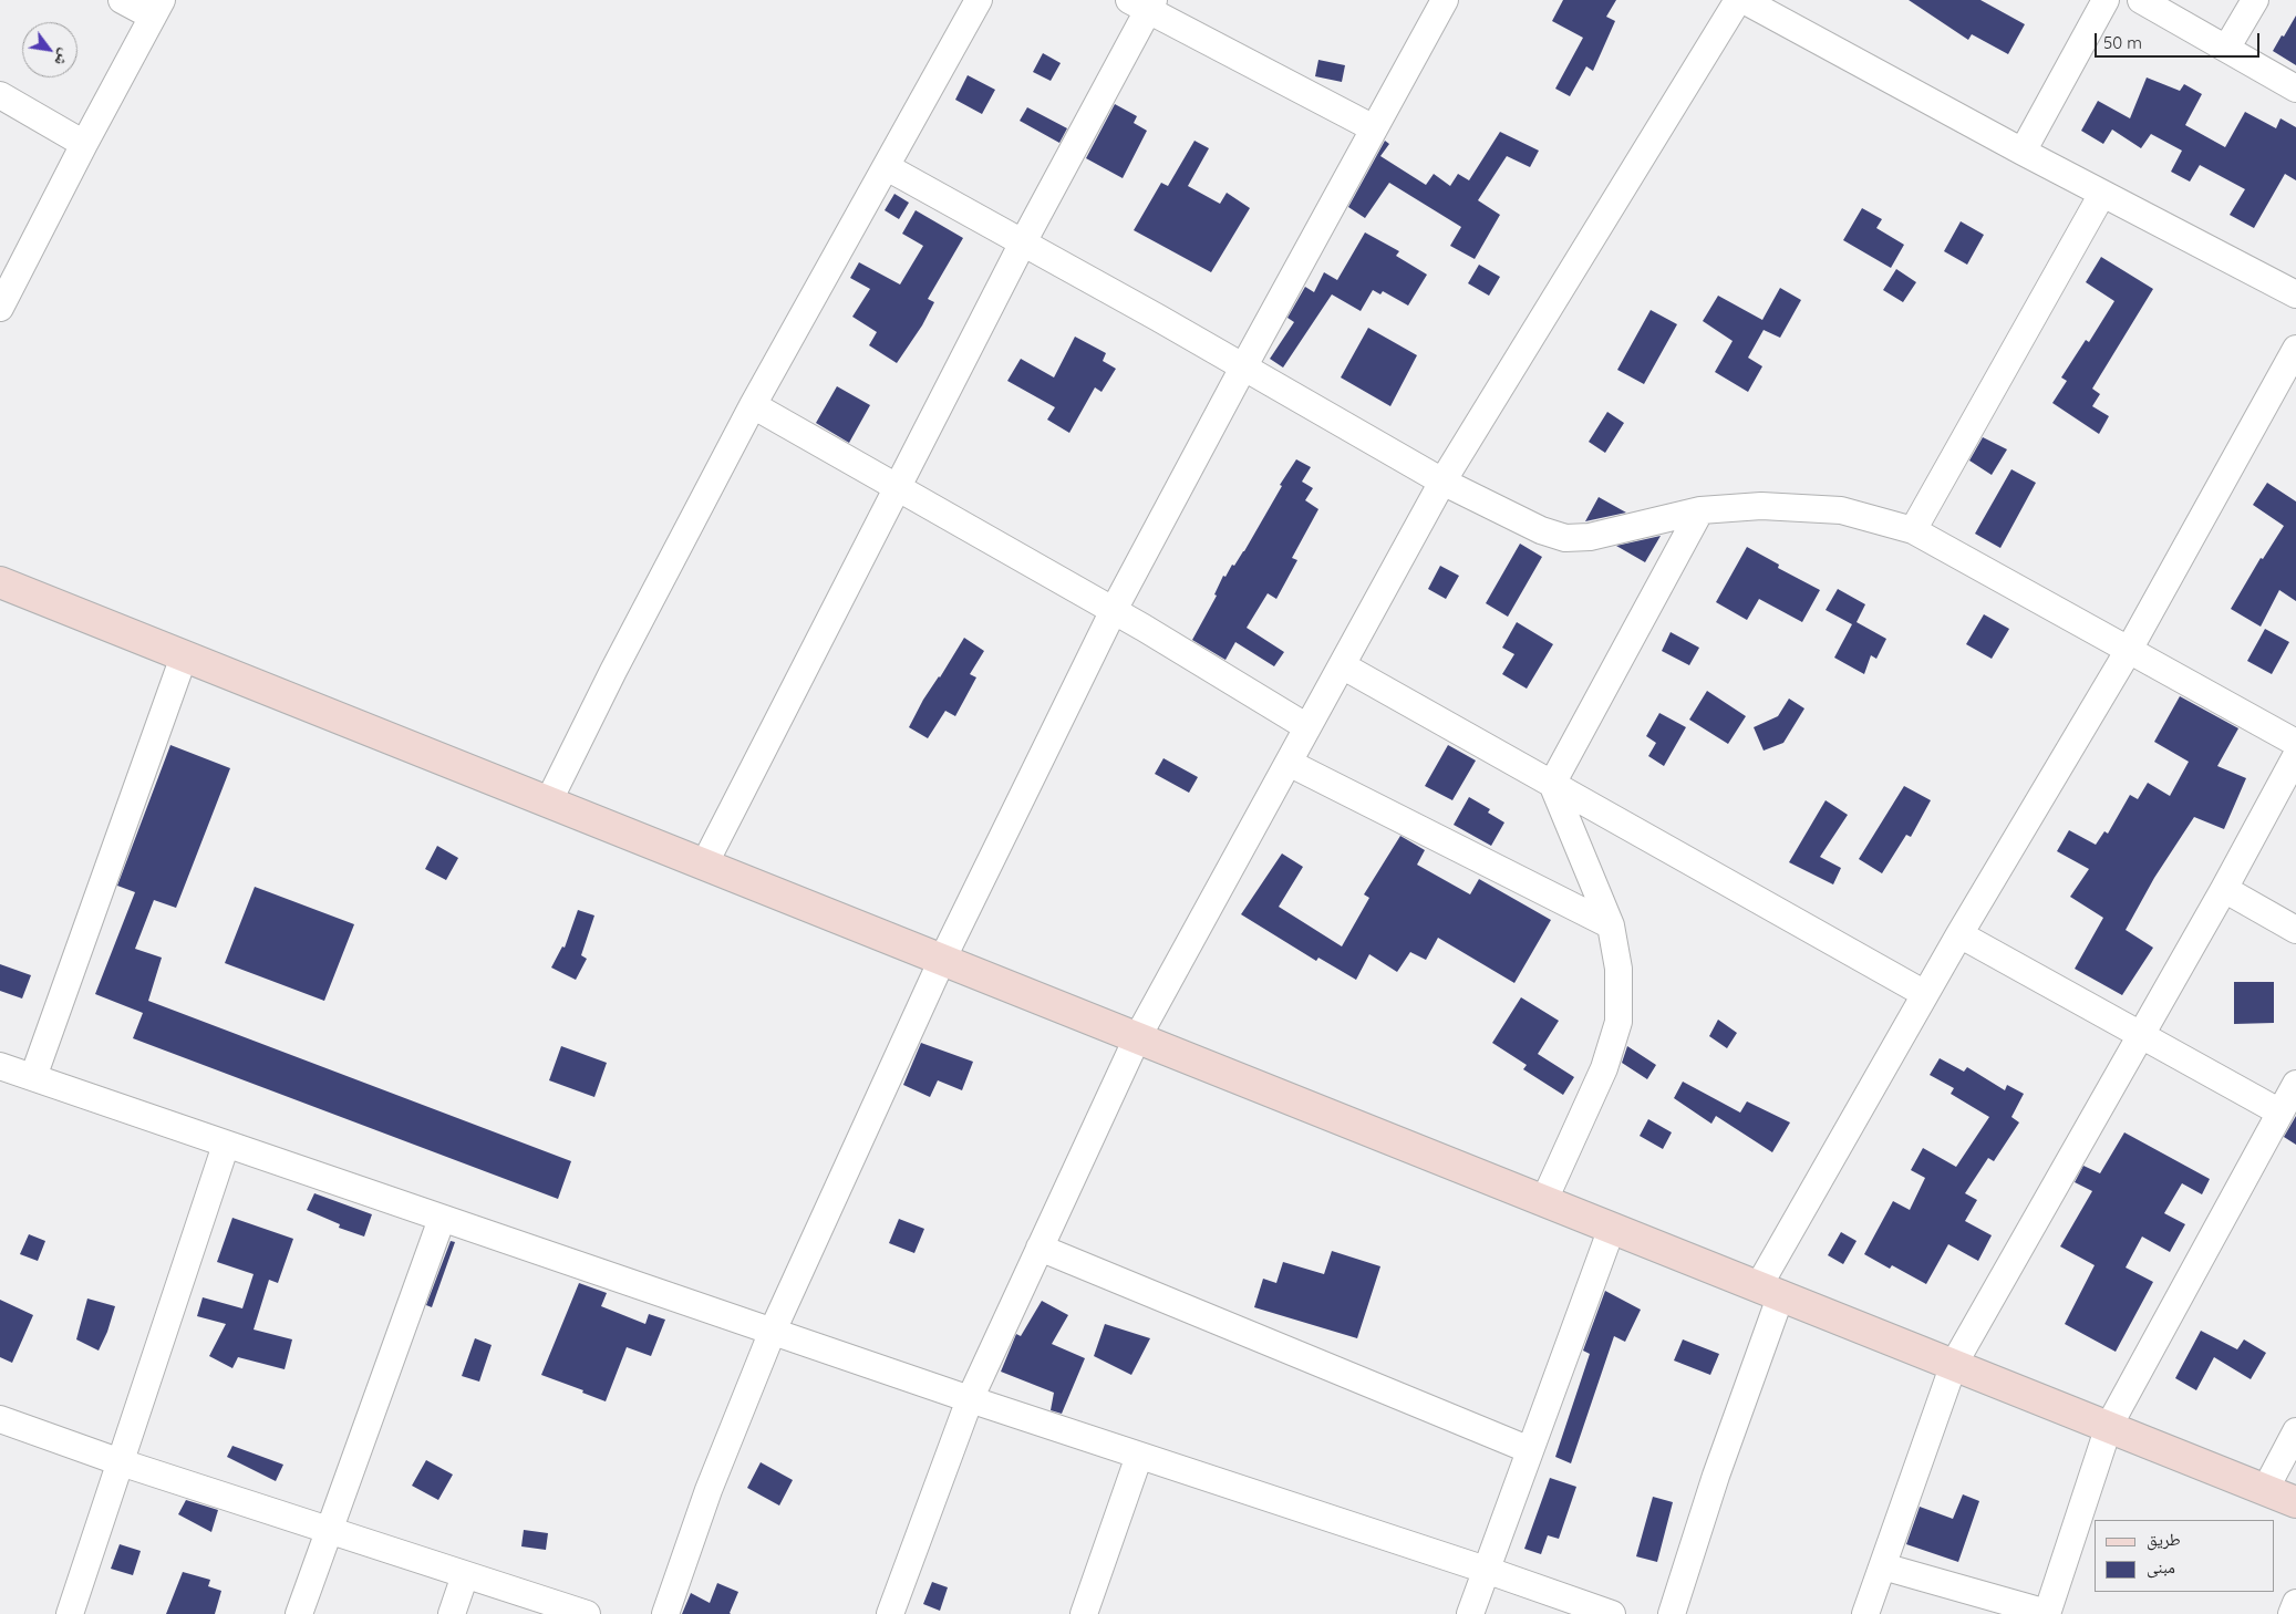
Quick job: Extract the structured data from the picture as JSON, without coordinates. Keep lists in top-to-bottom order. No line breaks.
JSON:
{"legend":["طريق","مبنى"],"scale_bar":"50 m","north":"bottom right"}
